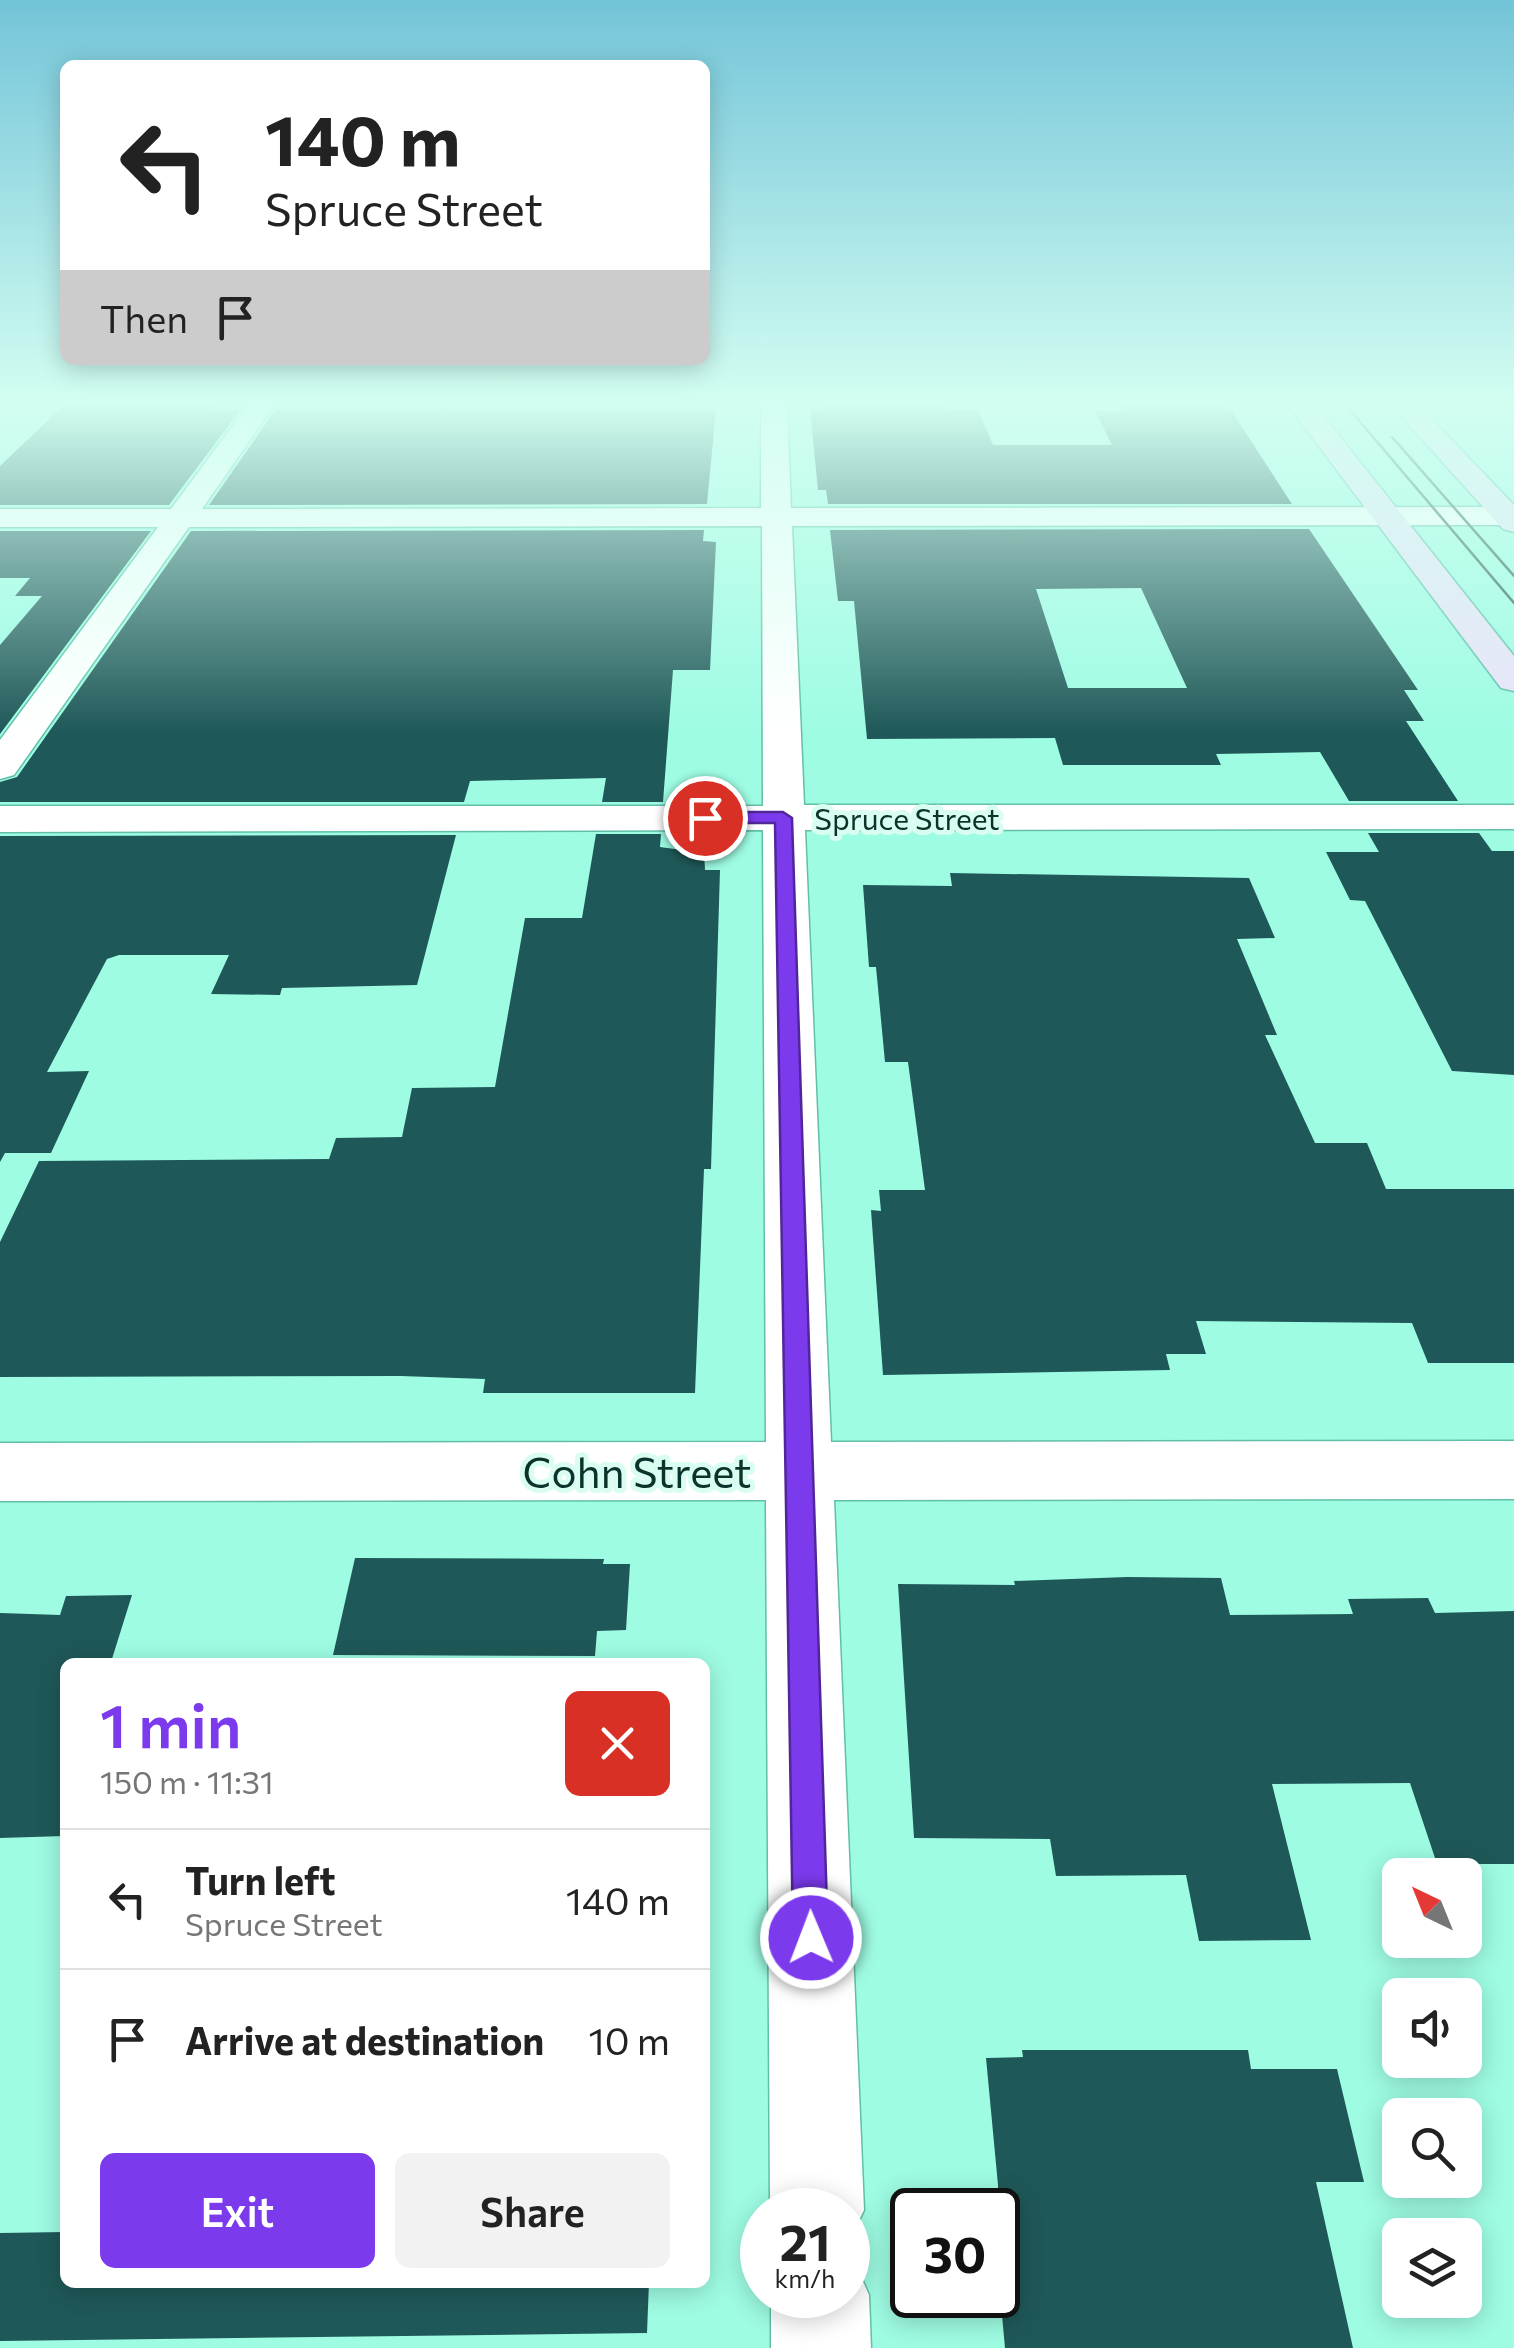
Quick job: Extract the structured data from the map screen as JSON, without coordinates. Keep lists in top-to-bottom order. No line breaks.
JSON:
{"streets":{"street":["Spruce Street","Cohn Street"]},"north":"top left","page":{"turn":["140 m","Spruce Street"],"then":"Then","heading":["1 min","150 m · 11:31"],"list":[{"name":"Turn left","note":"Spruce Street","value":"140 m"},{"name":"Arrive at destination","value":"10 m"}],"buttons":["Exit","Share"],"speed":"21 km/h","limit":"30"}}
